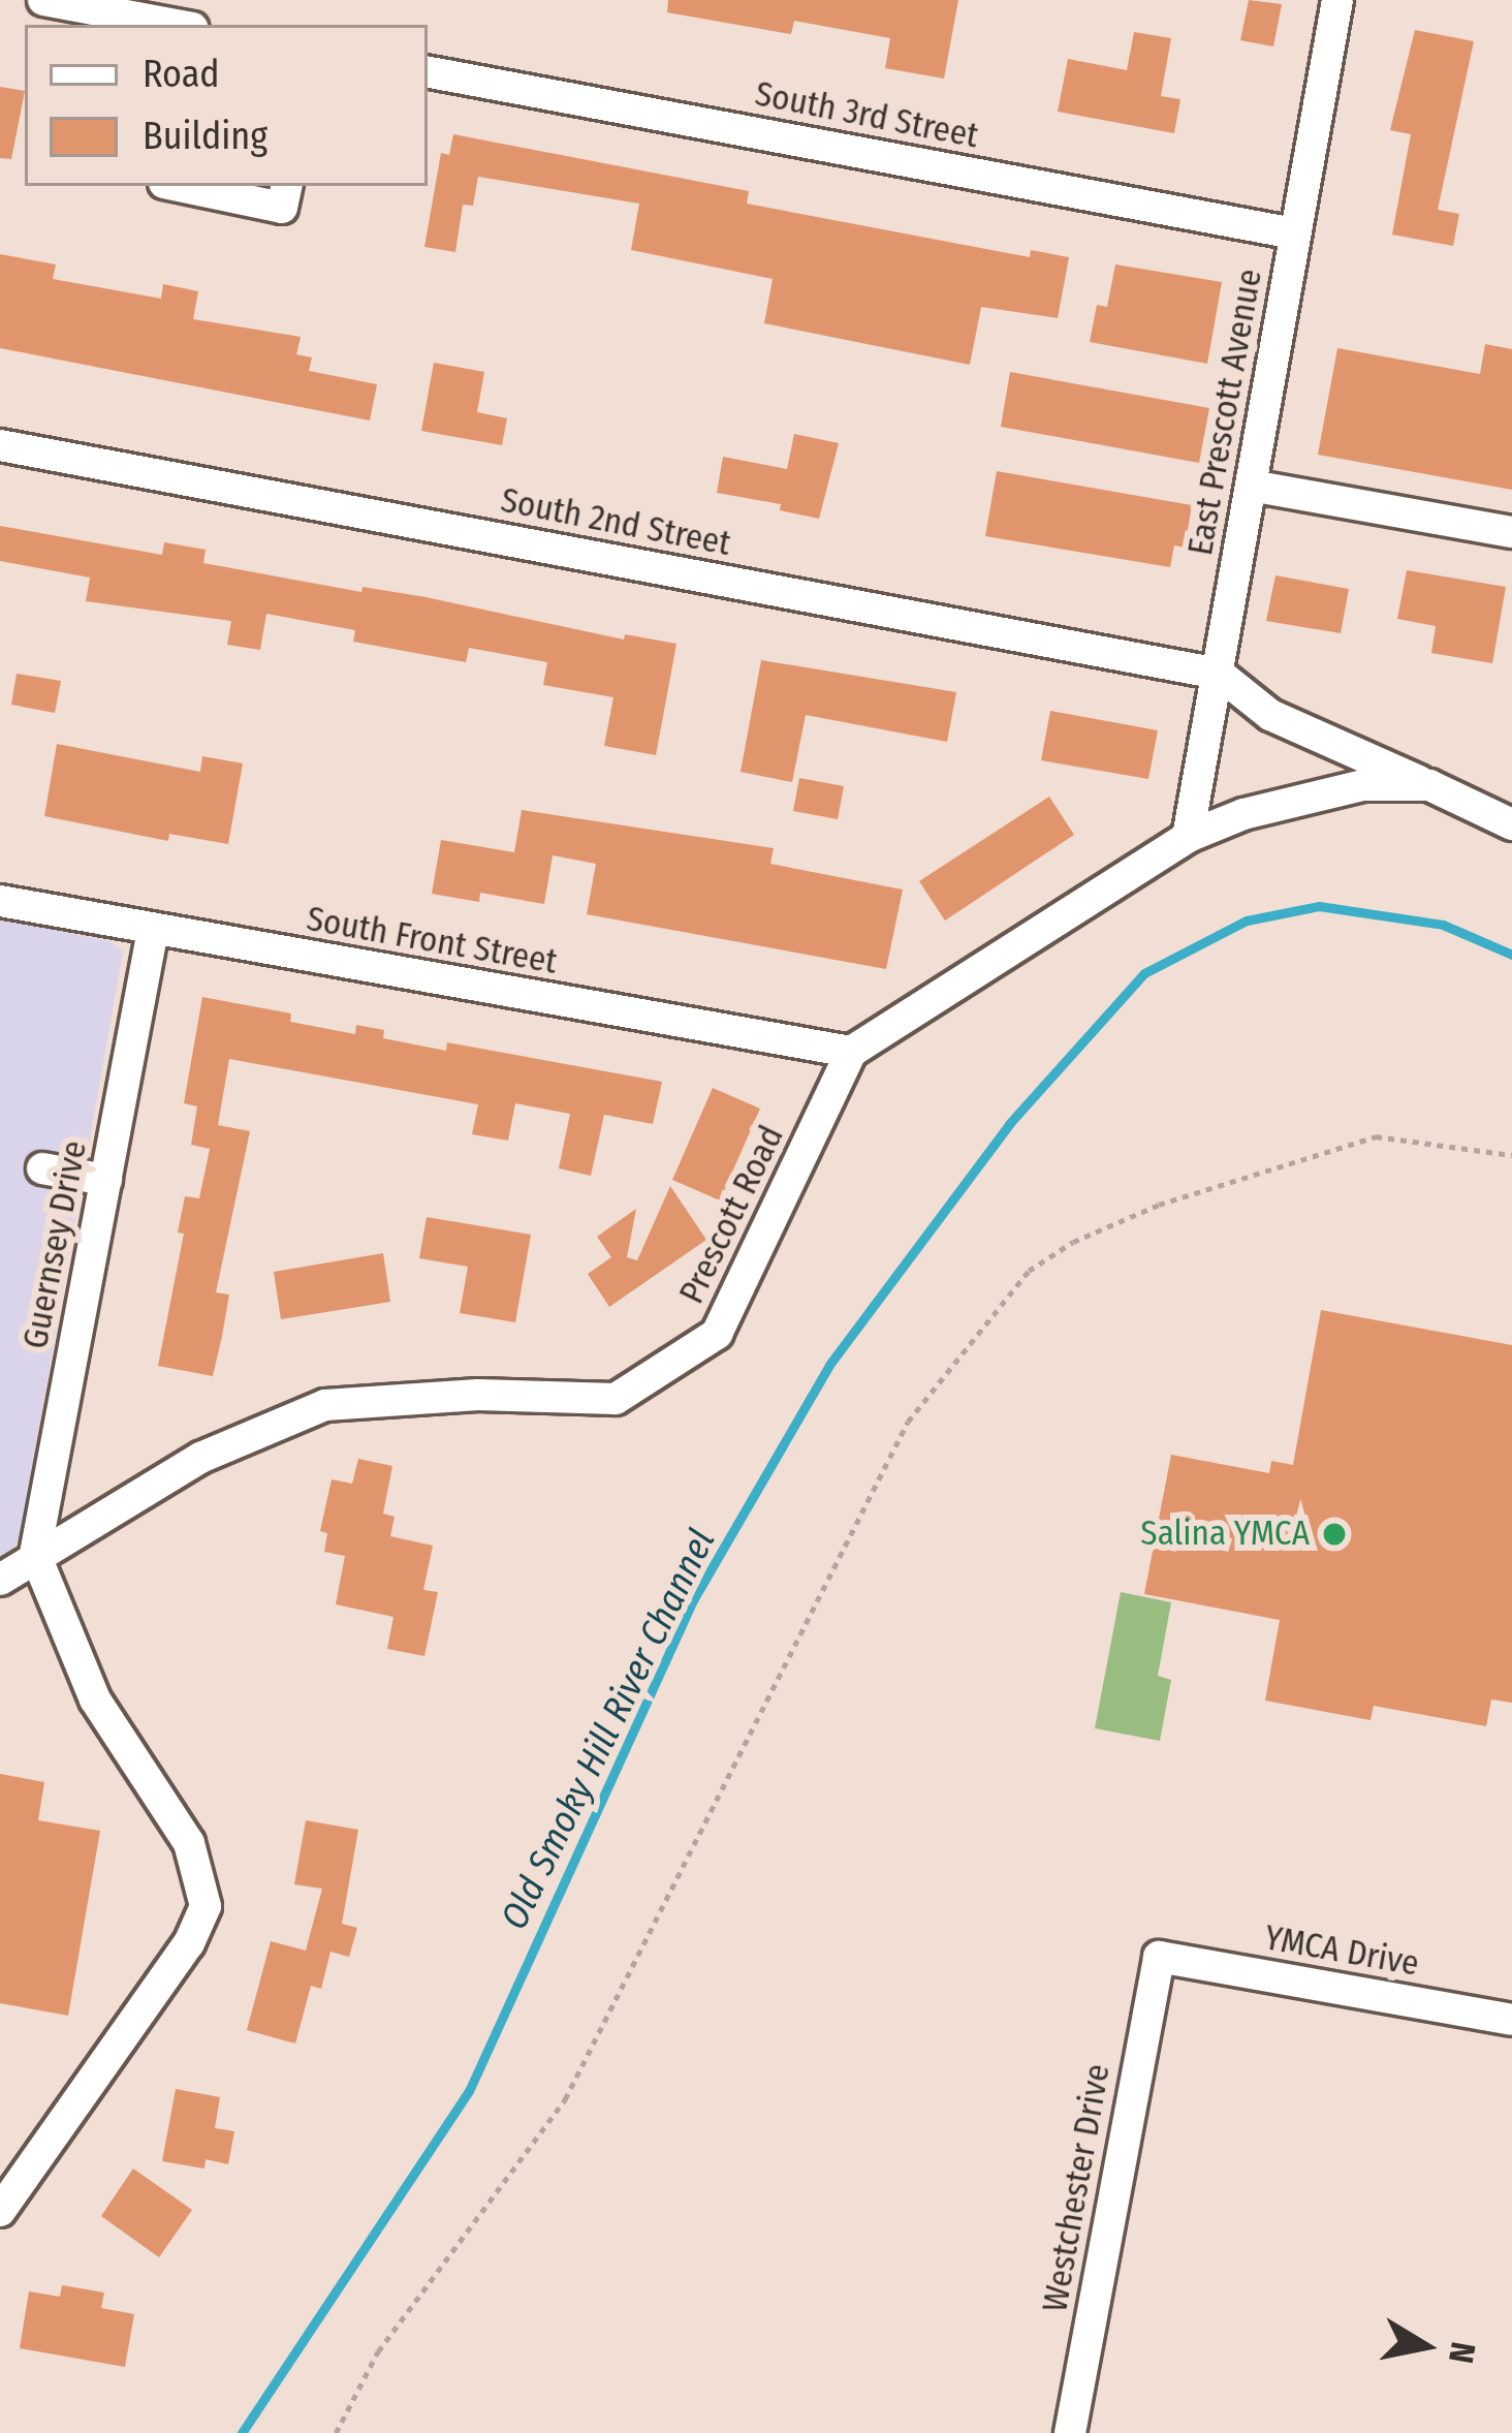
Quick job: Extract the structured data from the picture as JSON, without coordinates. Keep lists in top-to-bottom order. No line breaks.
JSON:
{"streets":{"street":["South 3rd Street","East Prescott Avenue","South 2nd Street","South Front Street","Prescott Road","Guernsey Drive","YMCA Drive","Westchester Drive"]},"crossings":[["South 3rd Street","East Prescott Avenue"],["East Prescott Avenue","South 2nd Street"],["South Front Street","Prescott Road"],["South Front Street","Guernsey Drive"],["Prescott Road","Guernsey Drive"],["YMCA Drive","Westchester Drive"]],"water":["Old Smoky Hill River Channel"],"places":["Salina YMCA"],"legend":["Road","Building"],"north":"right"}
